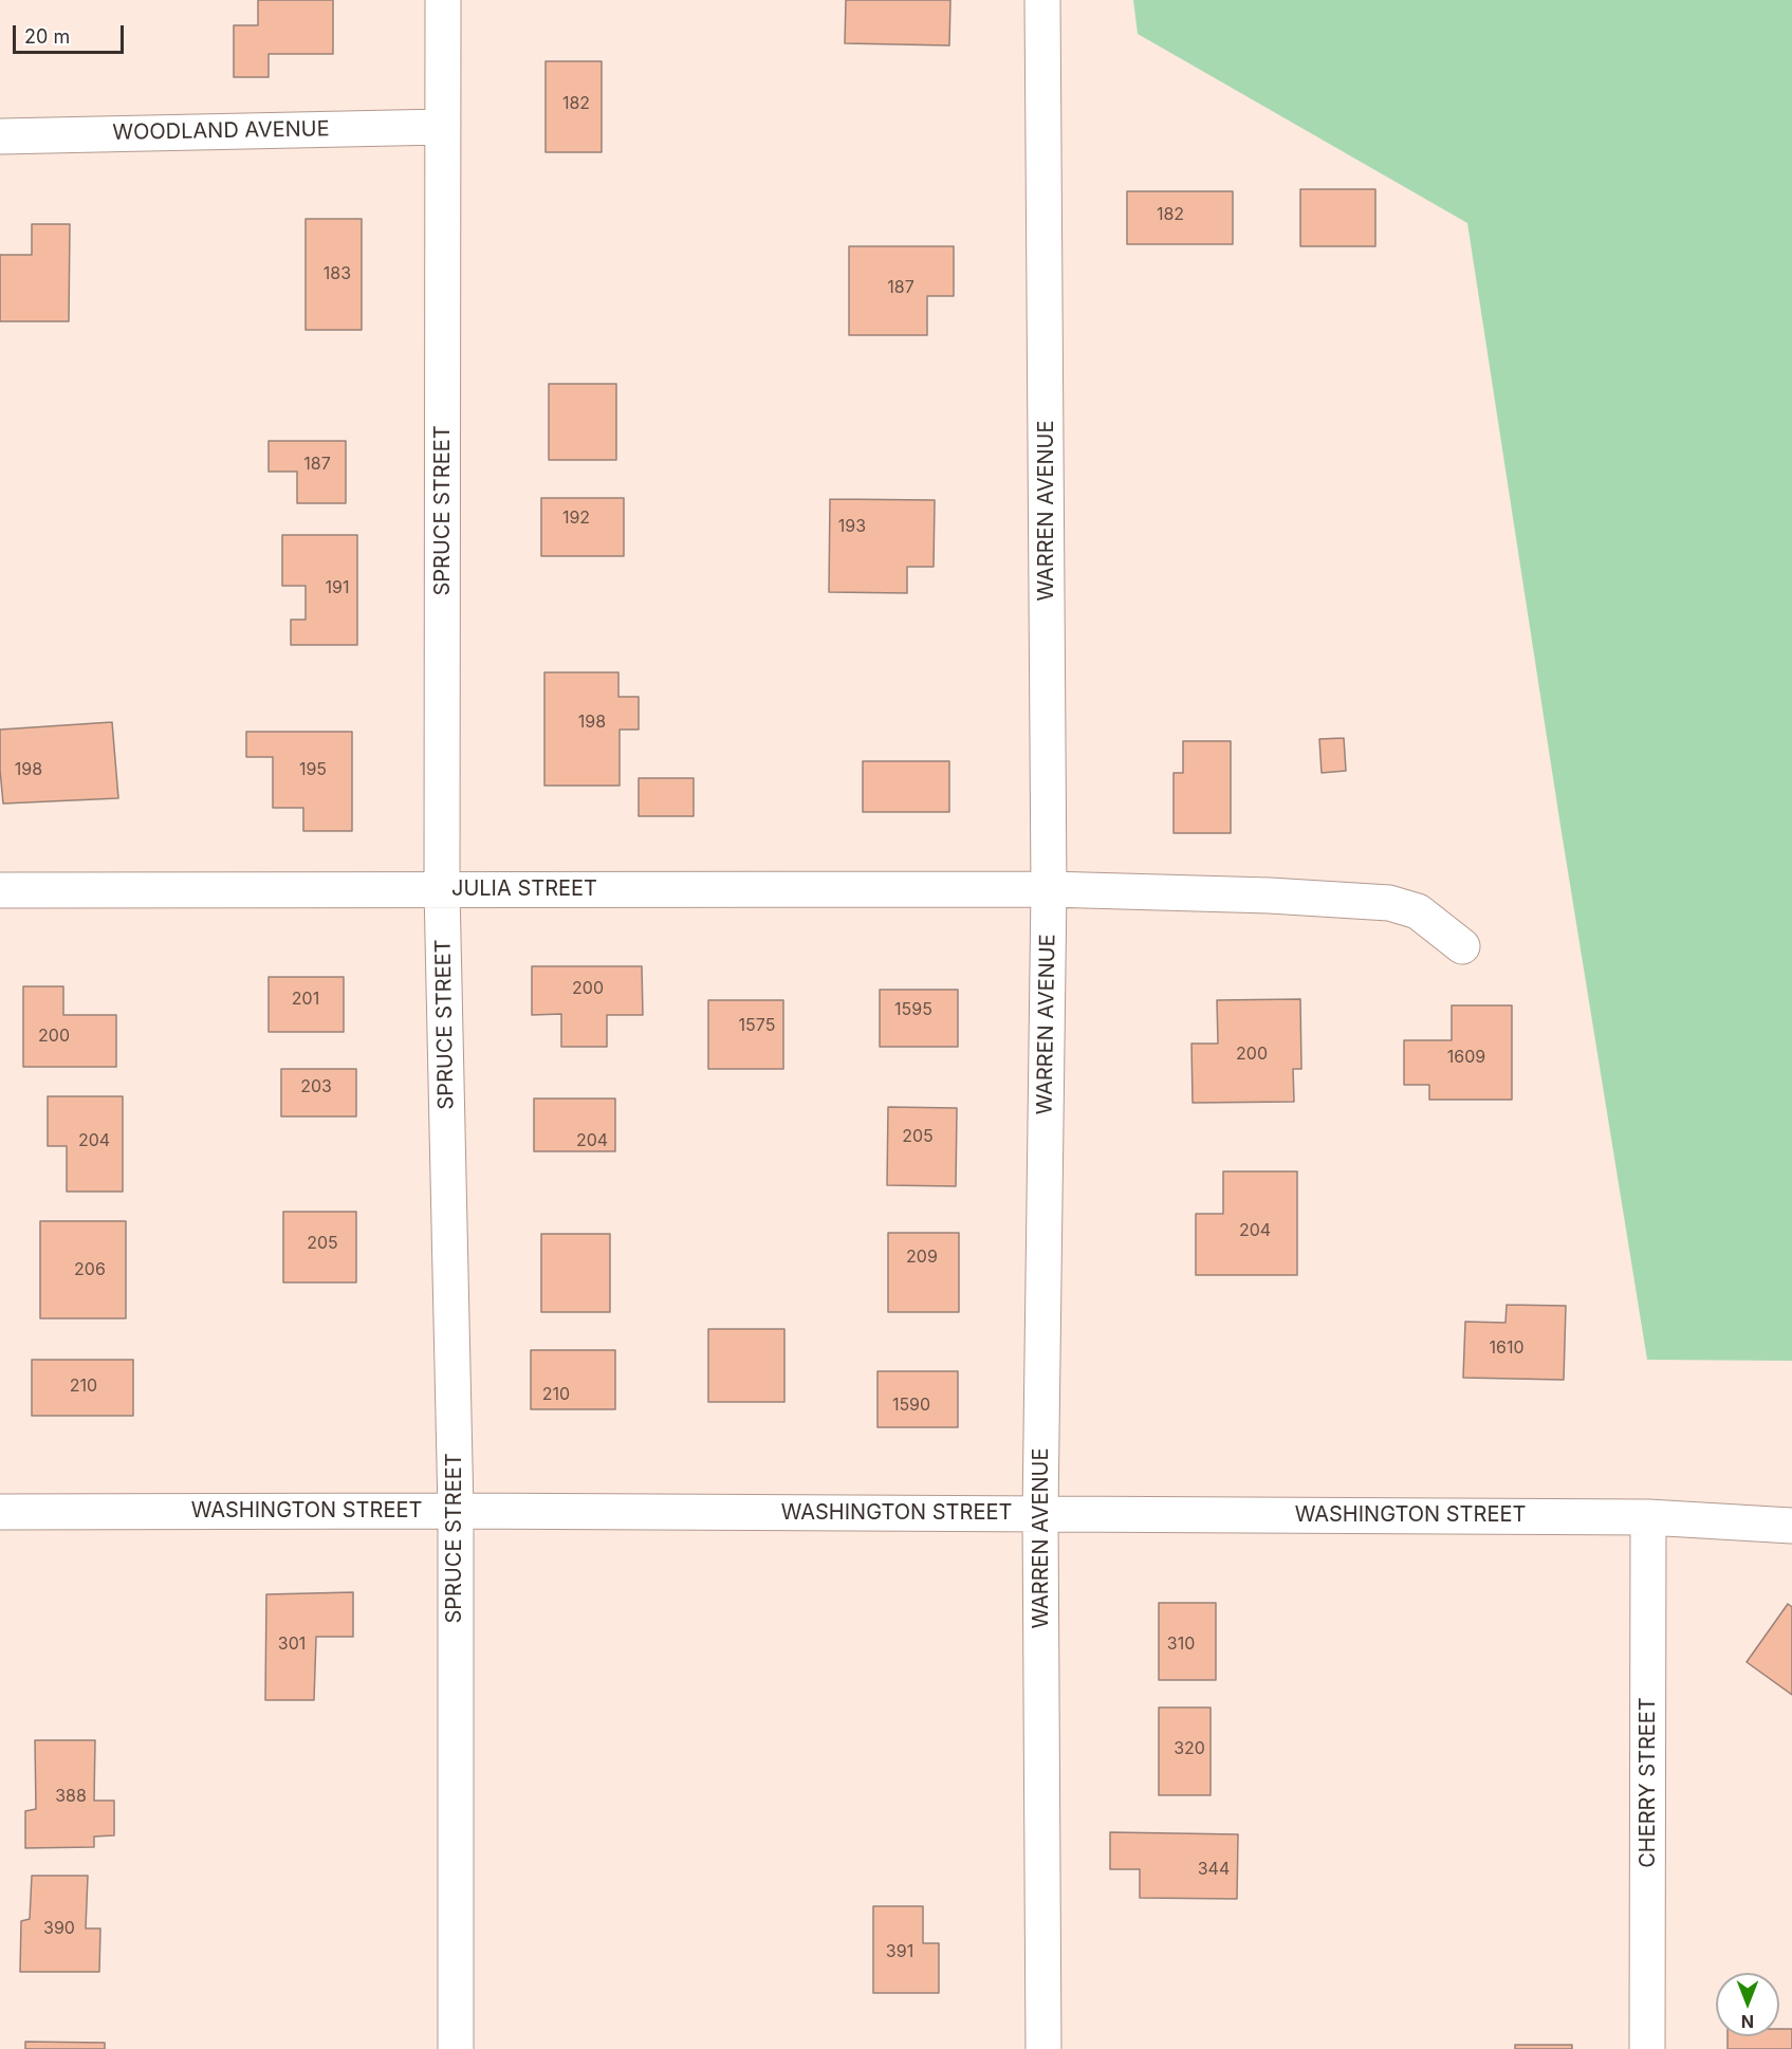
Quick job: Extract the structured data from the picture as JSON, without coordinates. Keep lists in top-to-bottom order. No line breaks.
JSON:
{"streets":{"street":["WOODLAND AVENUE","SPRUCE STREET","WARREN AVENUE","JULIA STREET","WASHINGTON STREET","CHERRY STREET"]},"crossings":[["WOODLAND AVENUE","SPRUCE STREET"],["SPRUCE STREET","JULIA STREET"],["SPRUCE STREET","WASHINGTON STREET"],["WARREN AVENUE","JULIA STREET"],["WARREN AVENUE","WASHINGTON STREET"],["WASHINGTON STREET","CHERRY STREET"]],"house_numbers":["182","182","183","187","187","192","193","191","198","198","195","200","201","1595","1575","200","200","1609","203","205","204","204","204","205","209","206","1610","210","210","1590","301","310","320","388","344","390","391"],"scale_bar":"20 m","north":"bottom"}
